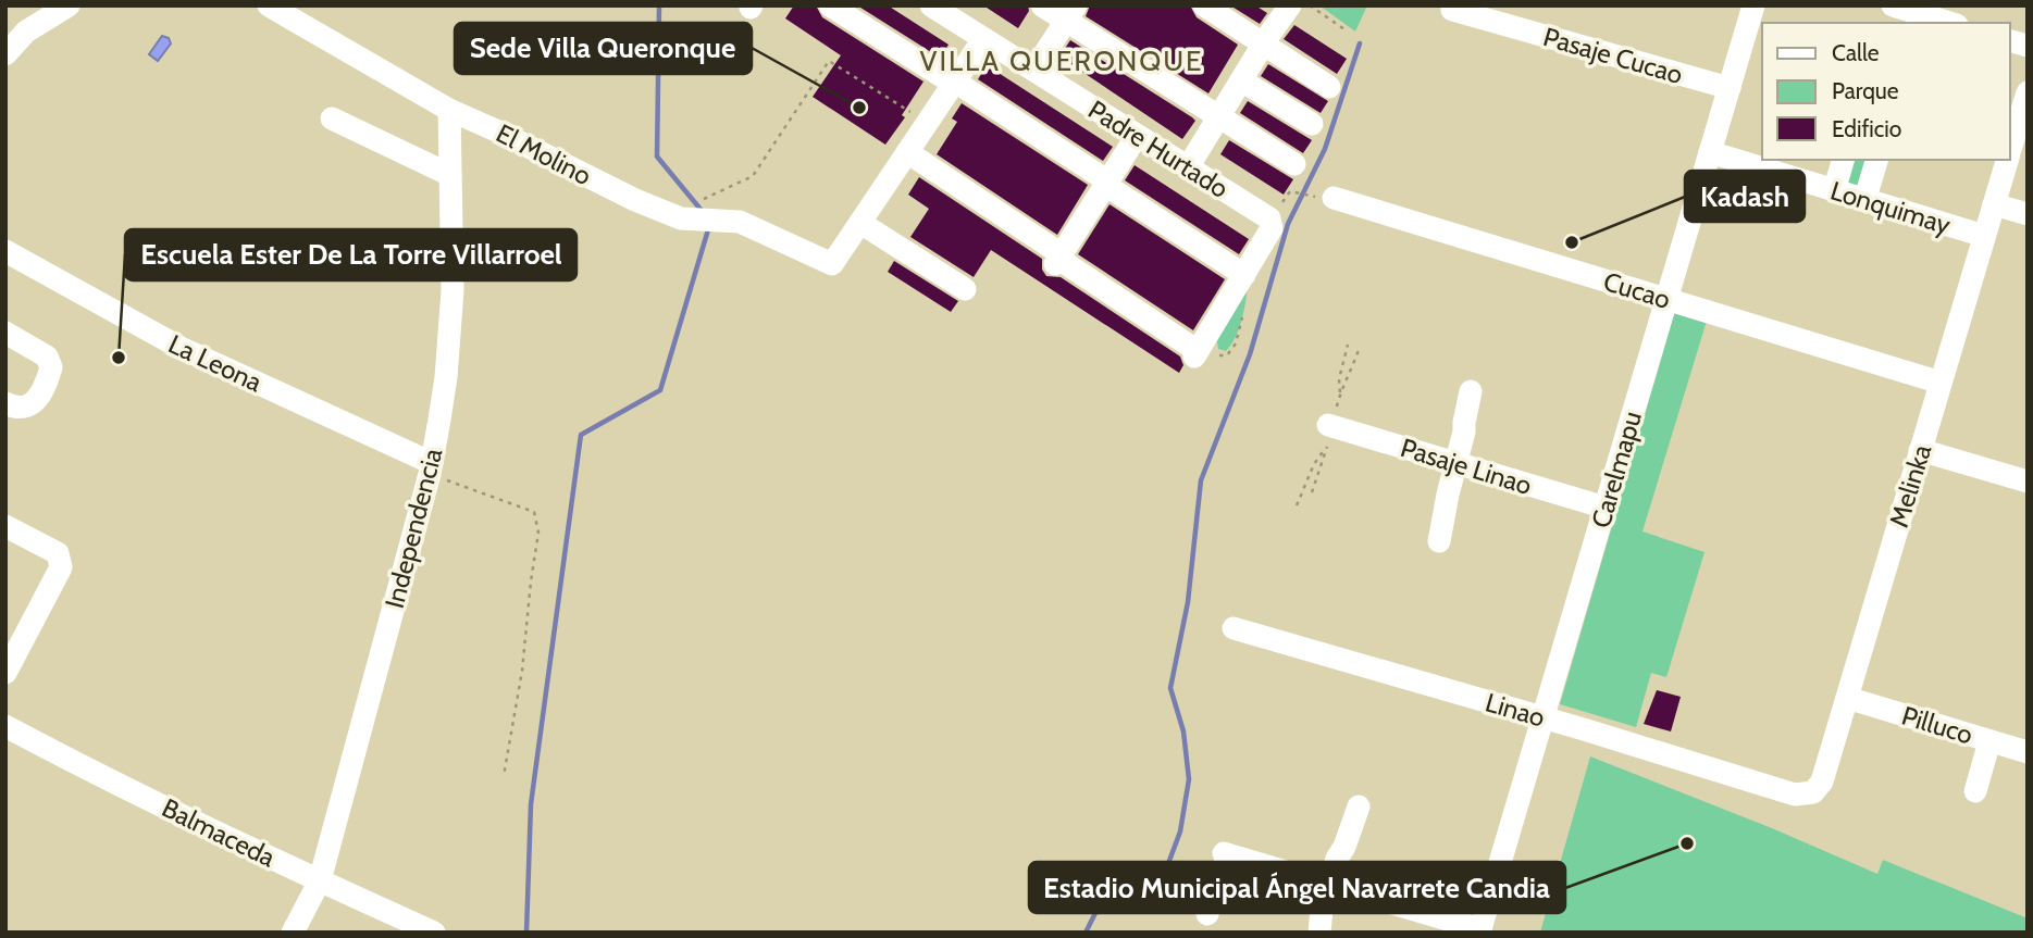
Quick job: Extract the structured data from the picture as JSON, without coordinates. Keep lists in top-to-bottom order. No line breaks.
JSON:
{"streets":{"street":["Pasaje Cucao","Padre Hurtado","El Molino","Lonquimay","Cucao","La Leona","Pasaje Linao","Carelmapu","Melinka","Independencia","Linao","Pilluco","Balmaceda"]},"crossings":[["Pasaje Cucao","Carelmapu"],["El Molino","Independencia"],["Lonquimay","Carelmapu"],["Lonquimay","Melinka"],["Cucao","Carelmapu"],["Cucao","Melinka"],["La Leona","Independencia"],["Pasaje Linao","Carelmapu"],["Carelmapu","Linao"],["Melinka","Linao"],["Melinka","Pilluco"],["Independencia","Balmaceda"]],"districts":["VILLA QUERONQUE"],"places":["Sede Villa Queronque","Kadash","Escuela Ester De La Torre Villarroel","Estadio Municipal Ángel Navarrete Candia"],"legend":["Calle","Parque","Edificio"]}
